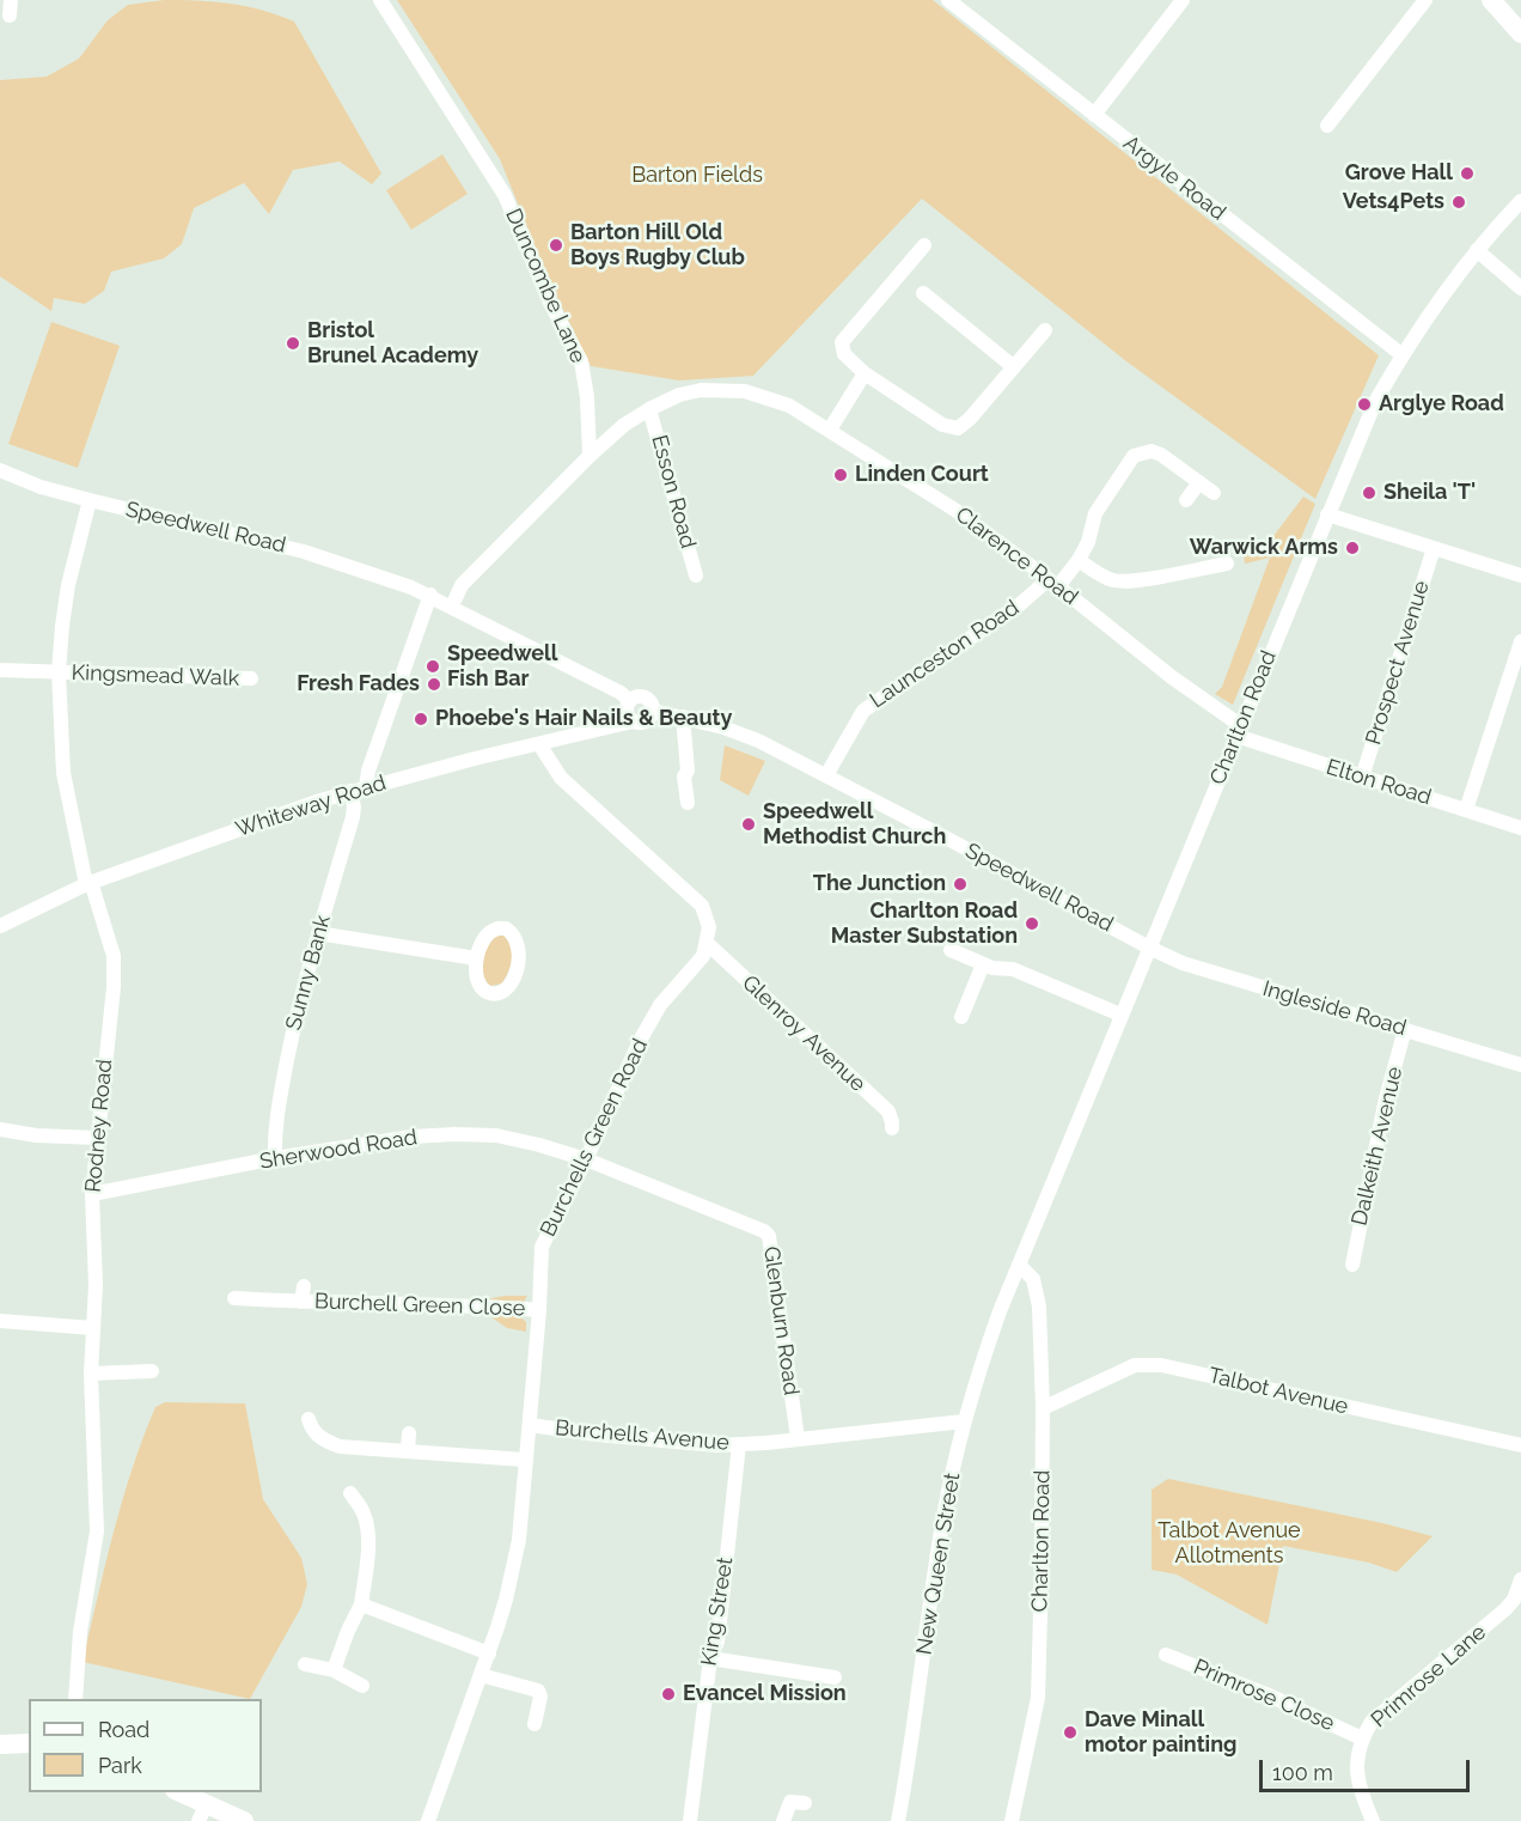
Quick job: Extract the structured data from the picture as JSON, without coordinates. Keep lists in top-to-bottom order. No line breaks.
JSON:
{"streets":{"street":["Argyle Road","Duncombe Lane","Esson Road","Speedwell Road","Clarence Road","Launceston Road","Prospect Avenue","Kingsmead Walk","Charlton Road","Elton Road","Whiteway Road","Sunny Bank","Ingleside Road","Glenroy Avenue","Rodney Road","Burchells Green Road","Dalkeith Avenue","Sherwood Road","Burchell Green Close","Glenburn Road","Talbot Avenue","Burchells Avenue","New Queen Street","King Street","Primrose Lane","Primrose Close"]},"crossings":[["Argyle Road","Charlton Road"],["Duncombe Lane","Clarence Road"],["Esson Road","Clarence Road"],["Speedwell Road","Launceston Road"],["Speedwell Road","Charlton Road"],["Speedwell Road","Whiteway Road"],["Speedwell Road","Sunny Bank"],["Speedwell Road","Ingleside Road"],["Speedwell Road","Rodney Road"],["Clarence Road","Launceston Road"],["Clarence Road","Charlton Road"],["Clarence Road","Elton Road"],["Prospect Avenue","Elton Road"],["Kingsmead Walk","Rodney Road"],["Charlton Road","Elton Road"],["Charlton Road","Ingleside Road"],["Charlton Road","Talbot Avenue"],["Charlton Road","New Queen Street"],["Whiteway Road","Sunny Bank"],["Whiteway Road","Rodney Road"],["Sunny Bank","Sherwood Road"],["Ingleside Road","Dalkeith Avenue"],["Glenroy Avenue","Burchells Green Road"],["Rodney Road","Sherwood Road"],["Burchells Green Road","Sherwood Road"],["Burchells Green Road","Burchell Green Close"],["Burchells Green Road","Glenburn Road"],["Burchells Green Road","Burchells Avenue"],["Sherwood Road","Glenburn Road"],["Glenburn Road","Burchells Avenue"],["Burchells Avenue","King Street"],["Primrose Lane","Primrose Close"]],"parks":["Barton Fields","Talbot Avenue Allotments"],"places":["Grove Hall","Vets4Pets","Barton Hill Old Boys Rugby Club","Bristol Brunel Academy","Arglye Road","Linden Court","Sheila 'T'","Warwick Arms","Speedwell Fish Bar","Fresh Fades","Phoebe's Hair Nails & Beauty","Speedwell Methodist Church","The Junction","Charlton Road Master Substation","Evancel Mission","Dave Minall motor painting"],"legend":["Road","Park"],"scale_bar":"100 m"}
